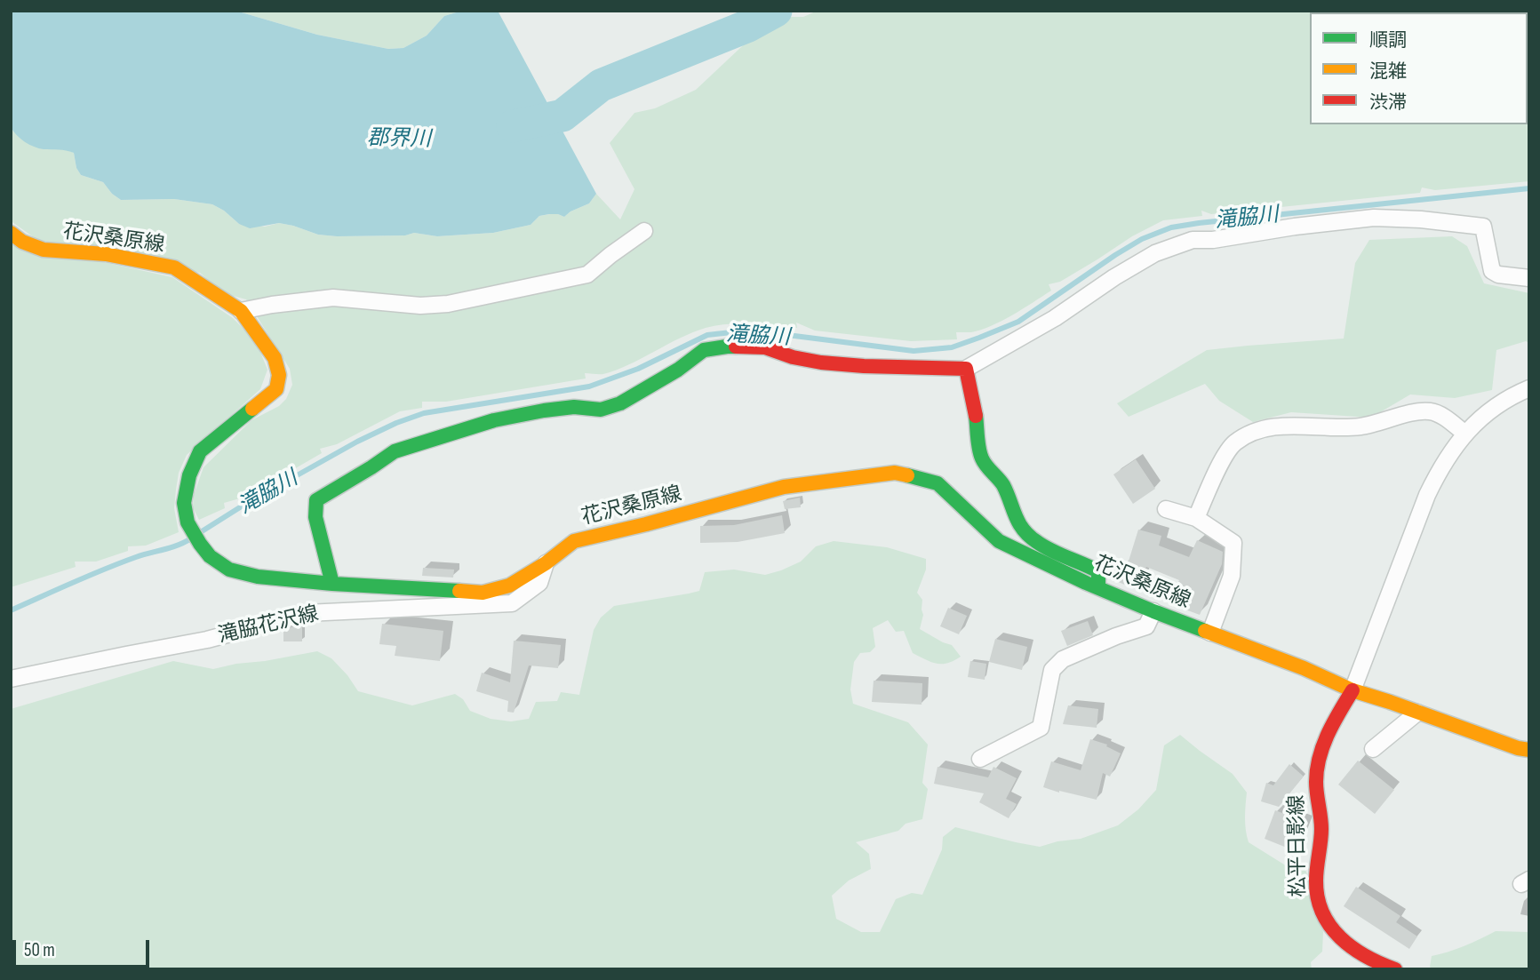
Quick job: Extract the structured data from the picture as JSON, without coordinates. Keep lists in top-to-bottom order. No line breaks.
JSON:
{"streets":{"main road":["花沢桑原線","松平日影線"],"street":["滝脇花沢線"]},"crossings":[["花沢桑原線","滝脇花沢線"],["花沢桑原線","松平日影線"]],"water":["郡界川","滝脇川"],"legend":["順調","混雑","渋滞"],"scale_bar":"50 m"}
